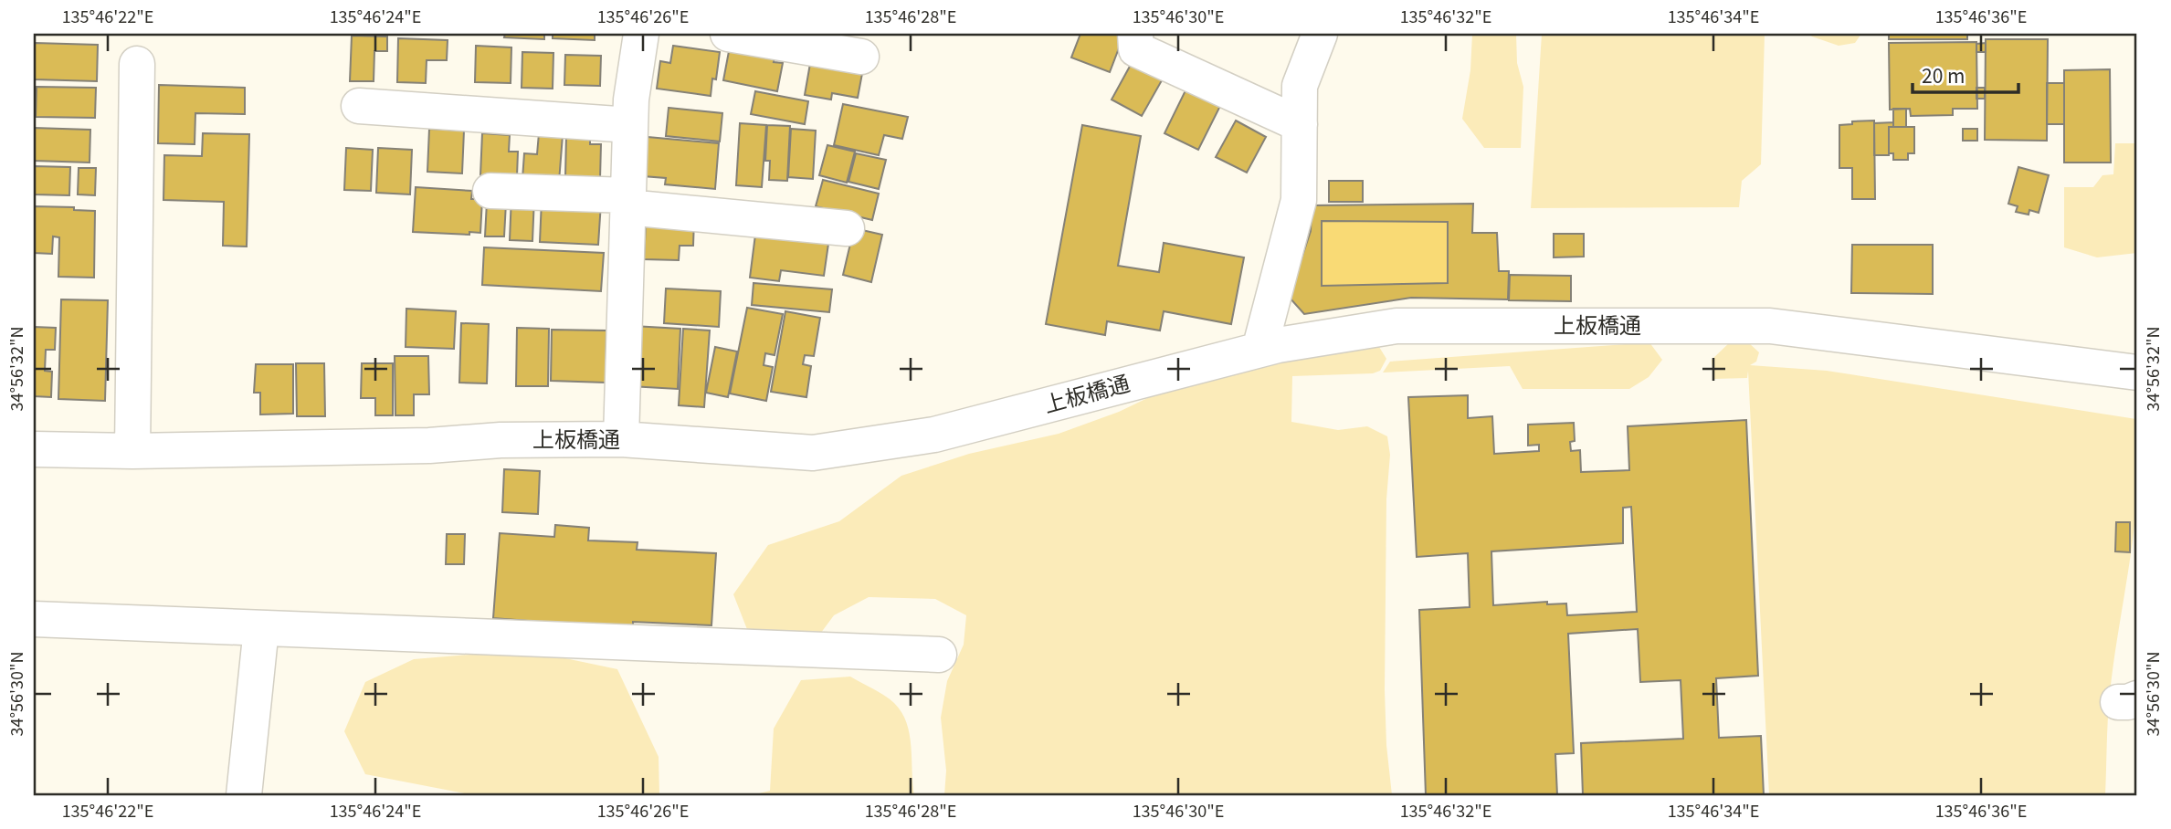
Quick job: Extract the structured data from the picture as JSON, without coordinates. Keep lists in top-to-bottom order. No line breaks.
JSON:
{"streets":{"street":["上板橋通"]},"scale_bar":"20 m","coordinates":["135°46'22\"E","135°46'24\"E","135°46'26\"E","135°46'28\"E","135°46'30\"E","135°46'32\"E","135°46'34\"E","135°46'36\"E","34°56'32\"N","34°56'30\"N"]}
